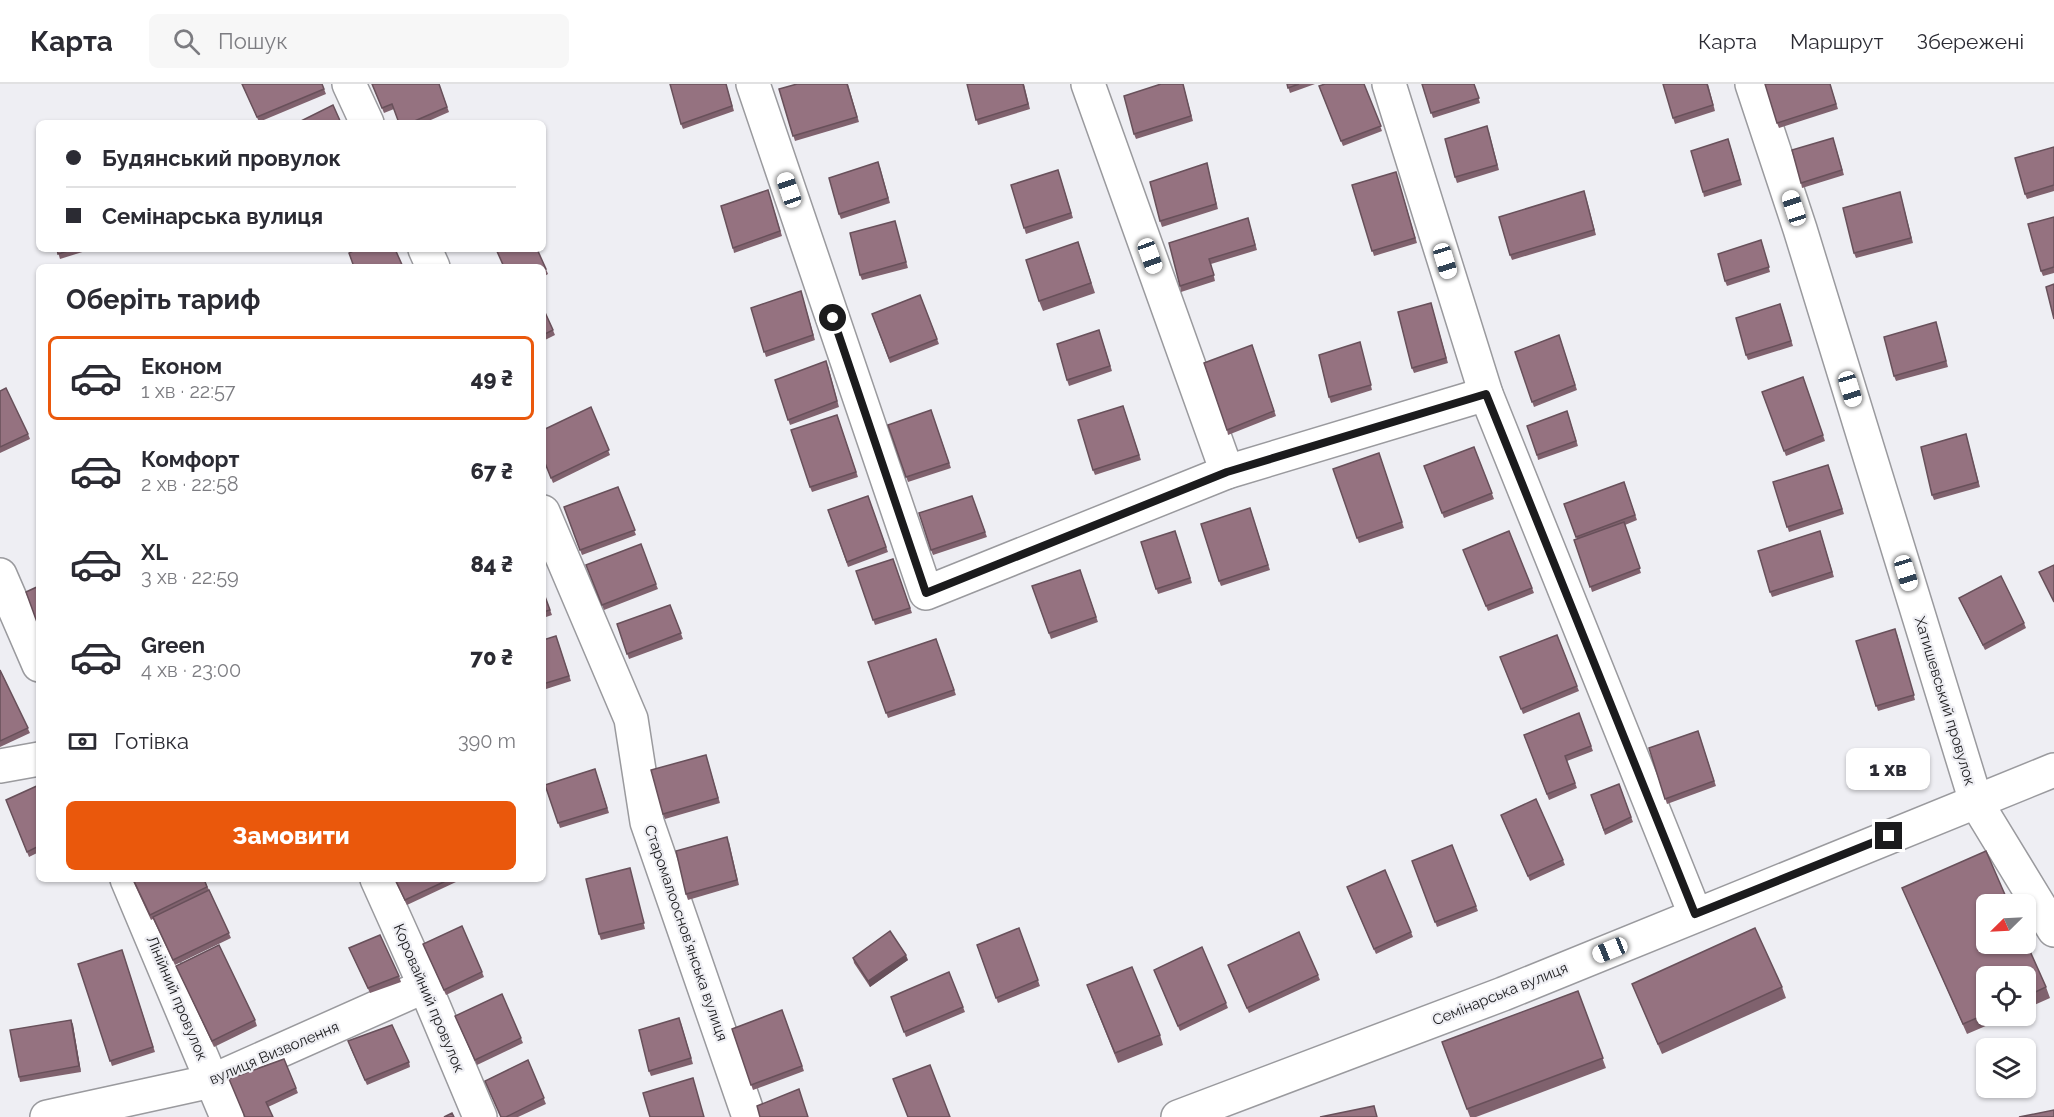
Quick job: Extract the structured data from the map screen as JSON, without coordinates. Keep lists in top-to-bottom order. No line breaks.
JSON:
{"streets":{"street":["Хатишевський провулок","Старомалооснов’янська вулиця","Семінарська вулиця","Лінійний провулок","Коровайний провулок","вулиця Визволення"]},"crossings":[["Хатишевський провулок","Семінарська вулиця"],["Лінійний провулок","вулиця Визволення"],["Коровайний провулок","вулиця Визволення"]],"north":"bottom left","page":{"header":"Карта","search":"Пошук","nav":["Карта","Маршрут","Збережені"],"banner":["Будянський провулок","Семінарська вулиця"],"heading":"Оберіть тариф","list":[{"name":"Економ","note":"1 хв · 22:57","value":"49 ₴"},{"name":"Комфорт","note":"2 хв · 22:58","value":"67 ₴"},{"name":"XL","note":"3 хв · 22:59","value":"84 ₴"},{"name":"Green","note":"4 хв · 23:00","value":"70 ₴"}],"pay":["Готівка","390 m"],"bubble":"1 хв","buttons":"Замовити"}}
